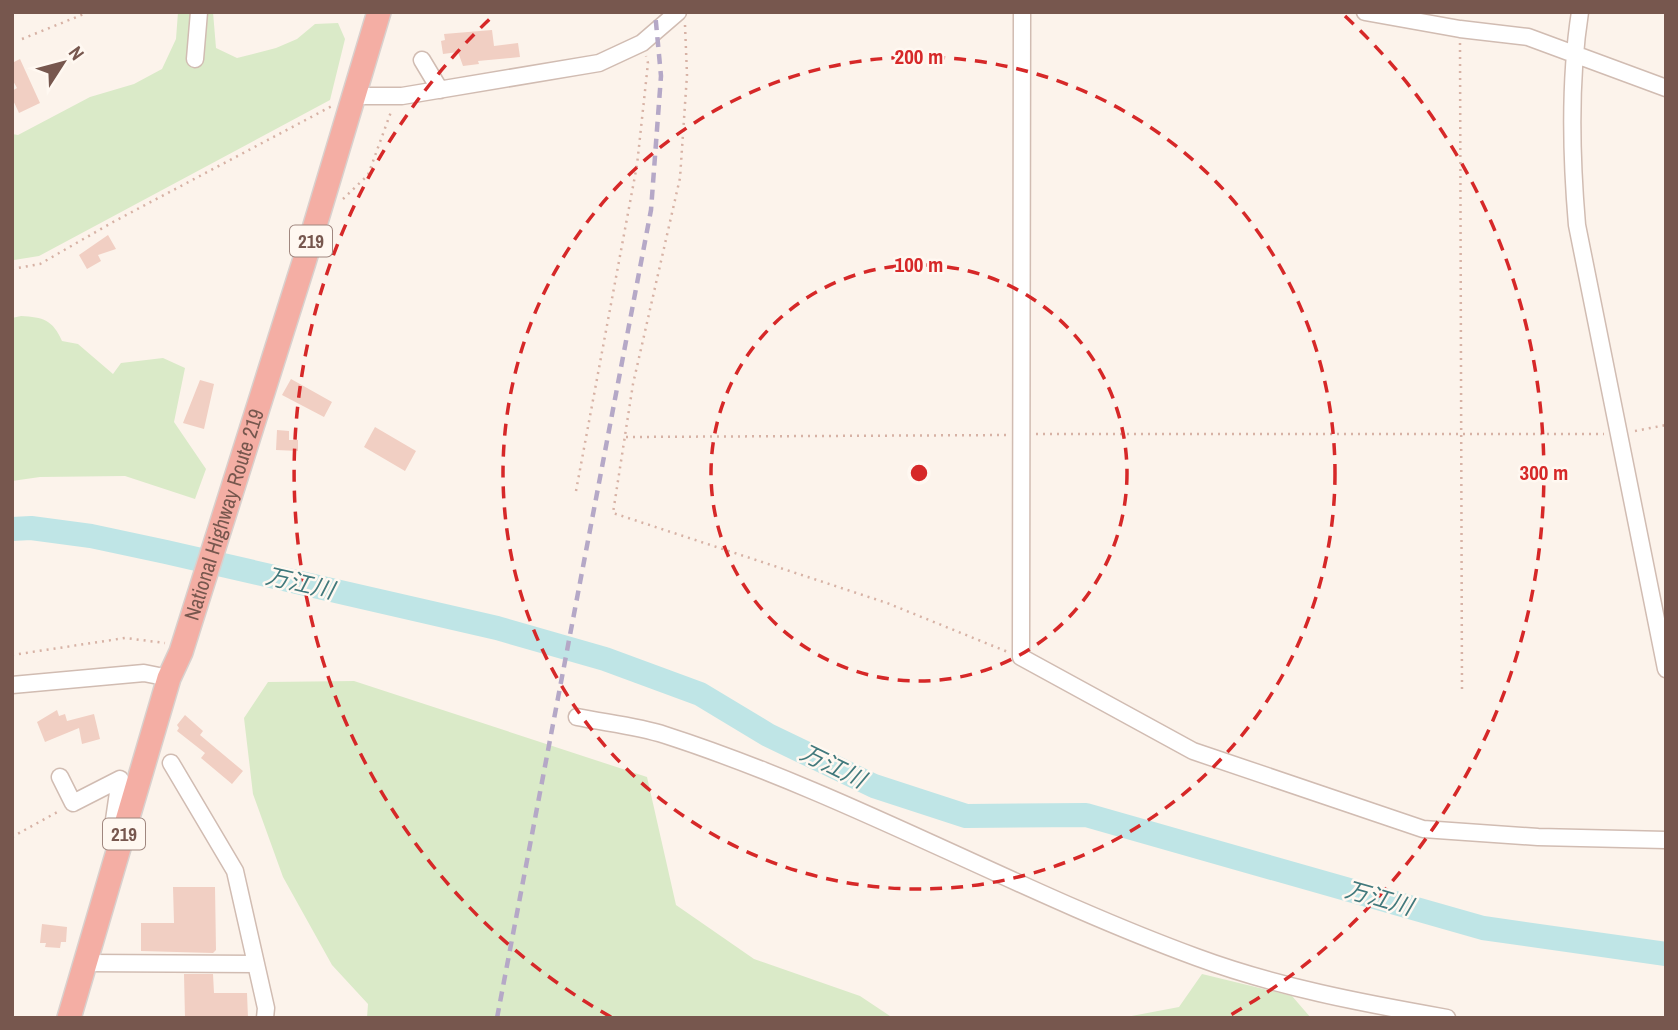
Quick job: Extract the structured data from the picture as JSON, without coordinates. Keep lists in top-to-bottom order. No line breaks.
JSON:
{"streets":{"highway":["219","National Highway Route 219"]},"water":["万江川"],"north":"top right","rings":["200 m","100 m","300 m"]}
